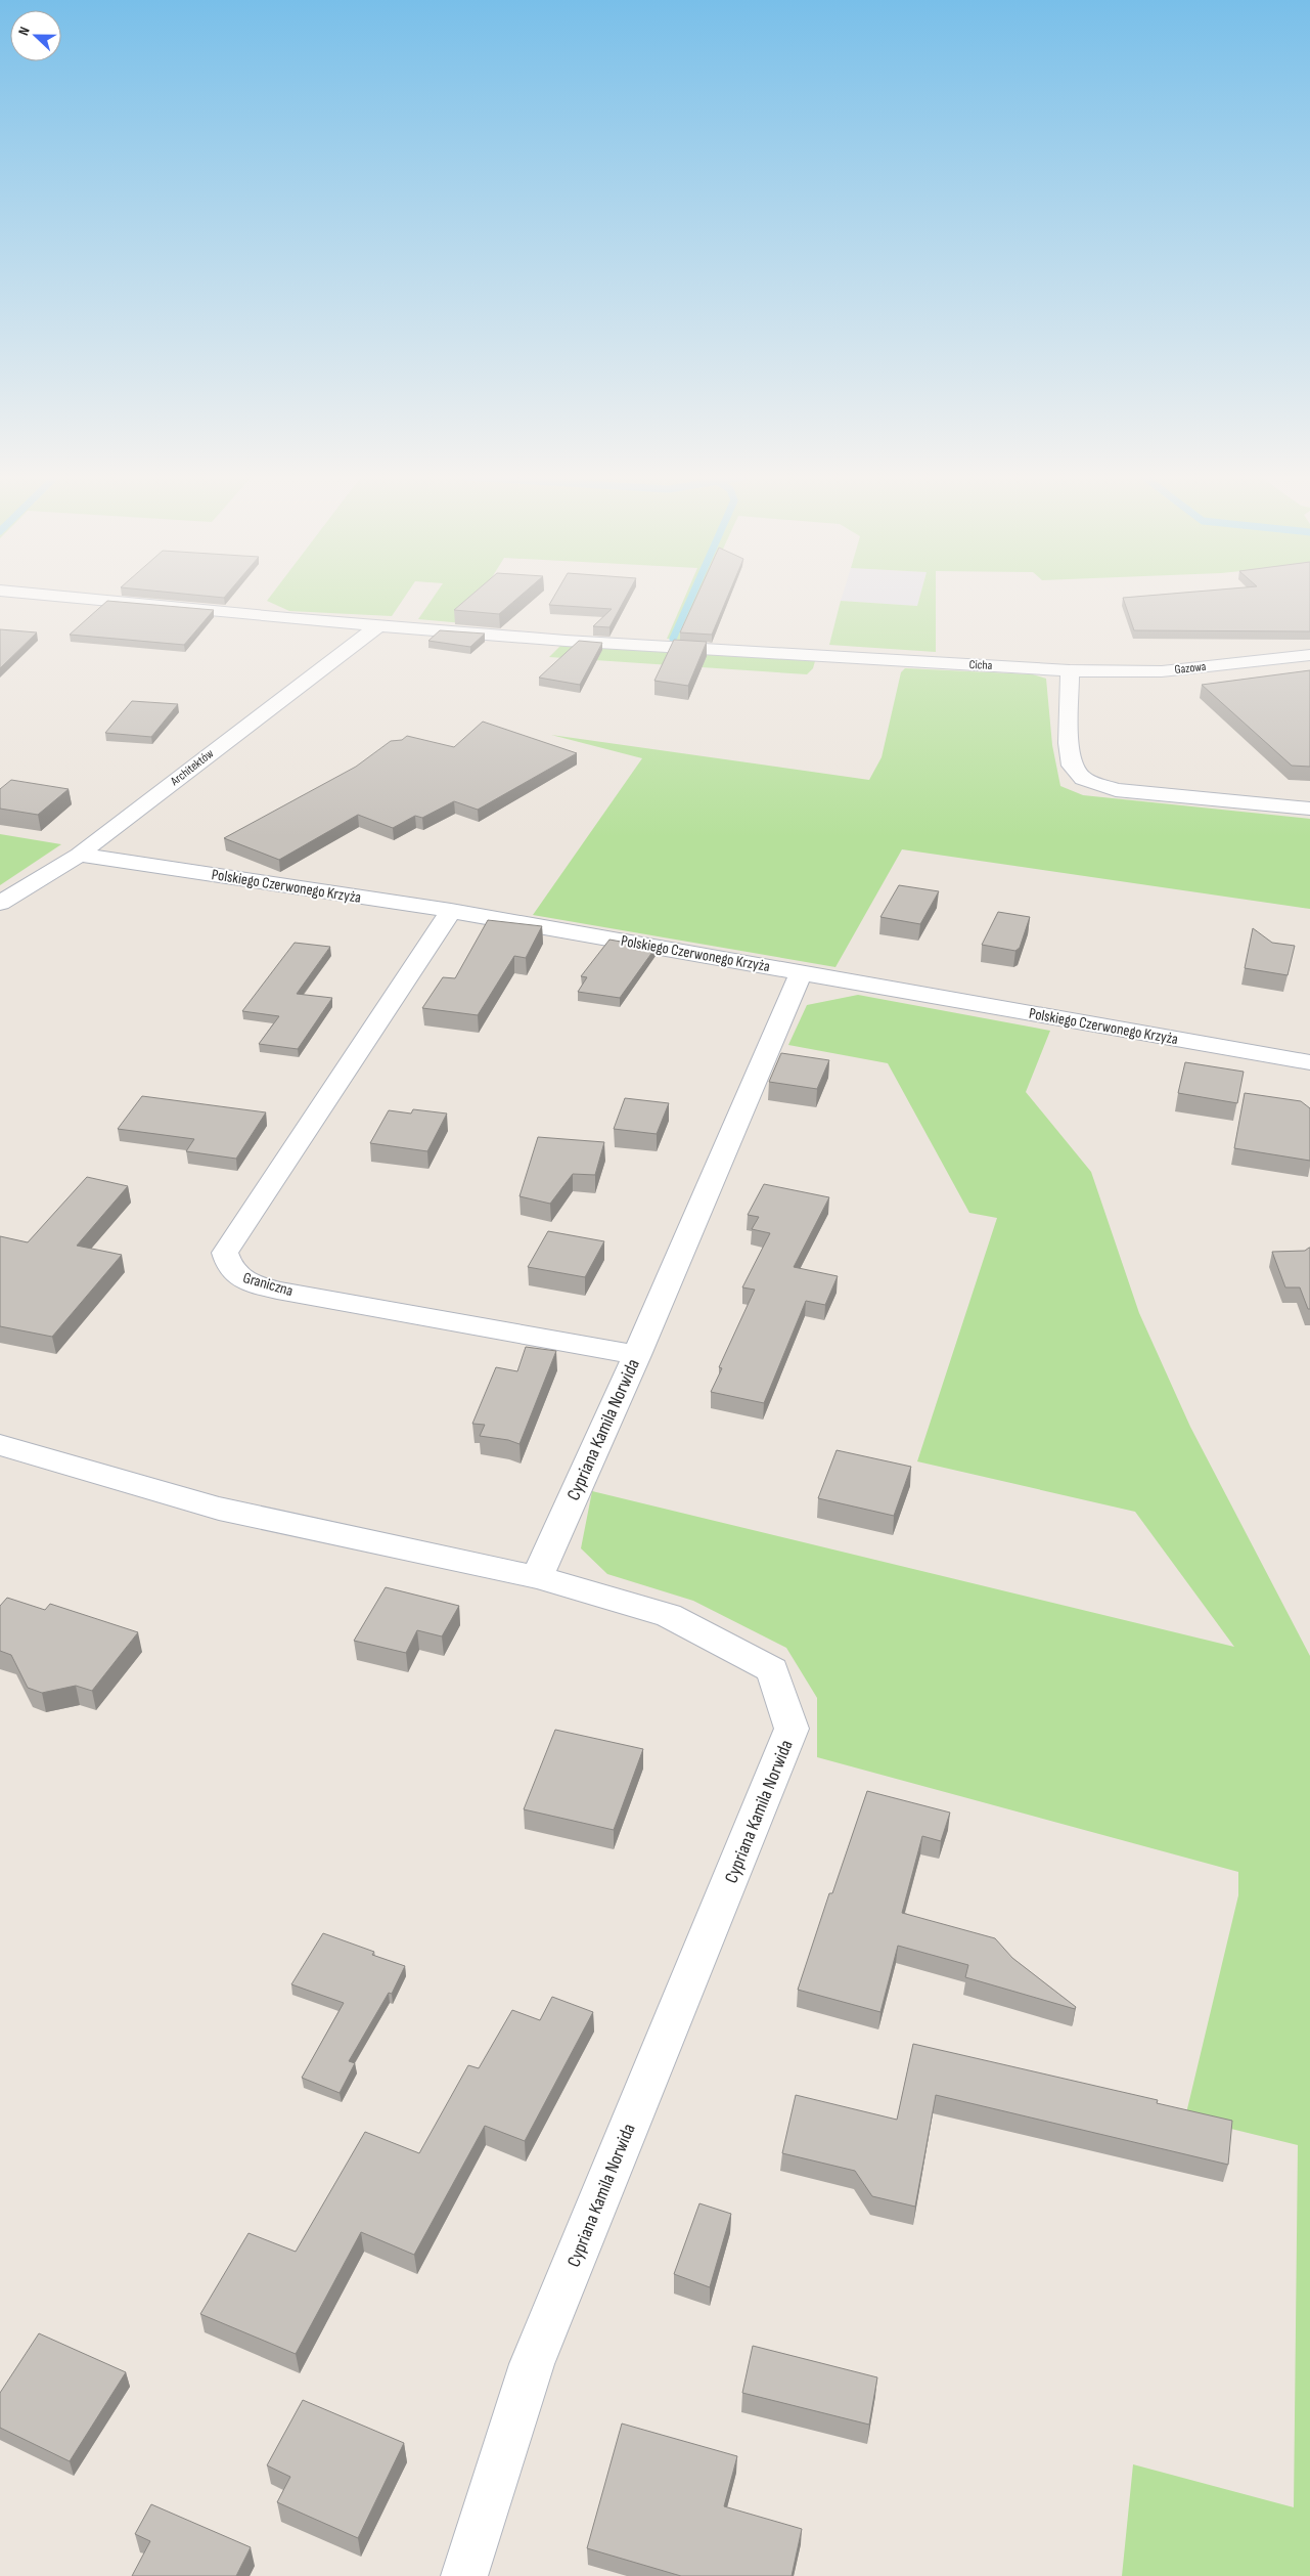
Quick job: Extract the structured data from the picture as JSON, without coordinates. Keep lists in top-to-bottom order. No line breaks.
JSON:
{"streets":{"street":["Cicha","Gazowa","Architektów","Polskiego Czerwonego Krzyża","Graniczna","Cypriana Kamila Norwida"]},"crossings":[["Cicha","Gazowa"],["Cicha","Architektów"],["Architektów","Polskiego Czerwonego Krzyża"],["Polskiego Czerwonego Krzyża","Graniczna"],["Polskiego Czerwonego Krzyża","Cypriana Kamila Norwida"],["Graniczna","Cypriana Kamila Norwida"]],"north":"left"}
